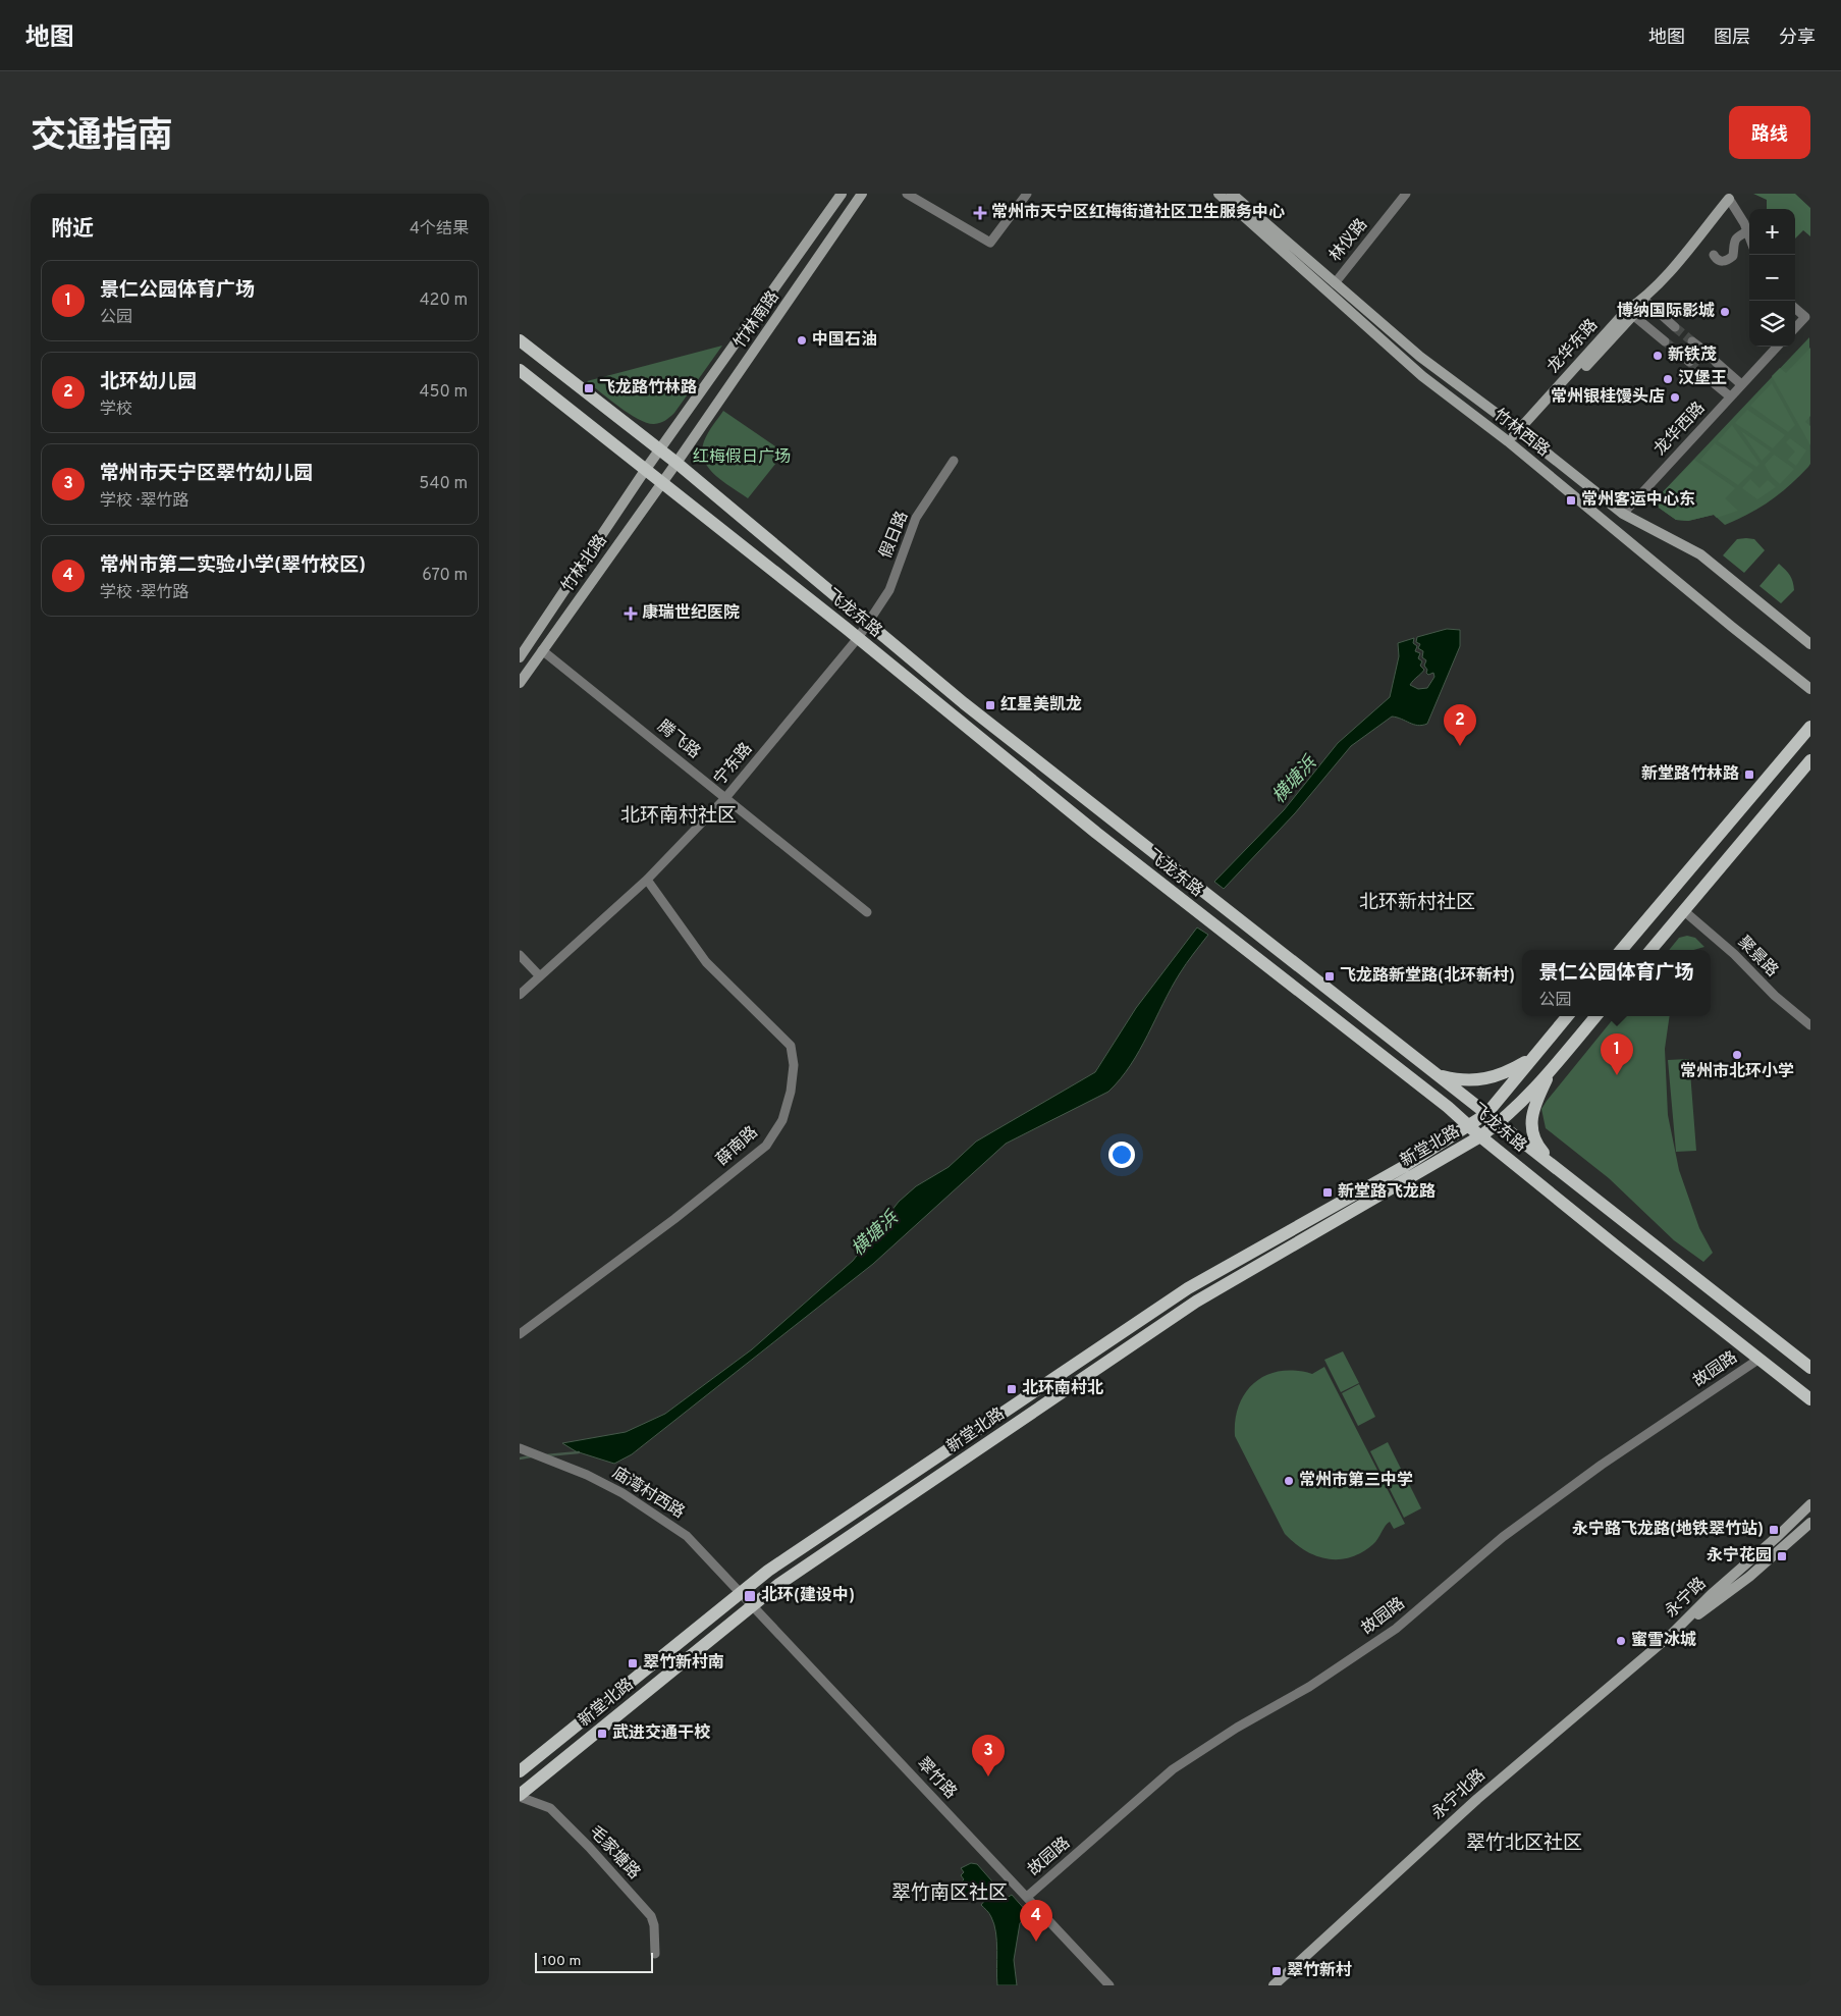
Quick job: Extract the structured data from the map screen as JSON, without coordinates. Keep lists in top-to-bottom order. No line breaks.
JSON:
{"streets":{"main road":["竹林南路","龙华东路","竹林西路","竹林北路","飞龙东路","新堂北路","永宁路","永宁北路"],"street":["林仪路","龙华西路","假日路","腾飞路","宁东路","聚景路","薛南路","故园路","庙湾村西路","翠竹路","毛家塘路"]},"crossings":[["林仪路","竹林西路"],["竹林南路","竹林北路"],["竹林南路","飞龙东路"],["龙华东路","竹林西路"],["龙华西路","竹林西路"],["假日路","飞龙东路"],["假日路","宁东路"],["竹林北路","飞龙东路"],["竹林北路","腾飞路"],["飞龙东路","宁东路"],["飞龙东路","新堂北路"],["飞龙东路","故园路"],["腾飞路","宁东路"],["宁东路","薛南路"],["新堂北路","庙湾村西路"],["新堂北路","翠竹路"],["新堂北路","毛家塘路"],["故园路","翠竹路"],["庙湾村西路","翠竹路"],["永宁路","永宁北路"]],"districts":["北环南村社区","北环新村社区","翠竹北区社区","翠竹南区社区"],"water":["横塘浜"],"parks":["红梅假日广场"],"places":{"health":["常州市天宁区红梅街道社区卫生服务中心","康瑞世纪医院"],"other":["博纳国际影城","中国石油","新铁茂","汉堡王","常州银桂馒头店","常州市北环小学","常州市第三中学","蜜雪冰城"],"transit":["飞龙路竹林路","常州客运中心东","红星美凯龙","新堂路竹林路","飞龙路新堂路(北环新村)","新堂路飞龙路","北环南村北","永宁路飞龙路(地铁翠竹站)","永宁花园","北环(建设中)","翠竹新村南","武进交通干校","翠竹新村"]},"scale_bar":"100 m","page":{"header":"地图","nav":["地图","图层","分享"],"title":"交通指南","buttons":"路线","heading":["附近","4个结果"],"map_buttons":["+","−"],"list":[{"mark":"1","name":"景仁公园体育广场","note":"公园","value":"420 m"},{"mark":"2","name":"北环幼儿园","note":"学校","value":"450 m"},{"mark":"3","name":"常州市天宁区翠竹幼儿园","note":"学校 · 翠竹路","value":"540 m"},{"mark":"4","name":"常州市第二实验小学(翠竹校区)","note":"学校 · 翠竹路","value":"670 m"}],"pins":["2","1","3","4"],"popup":["景仁公园体育广场","公园"],"scale":"100 m"}}
